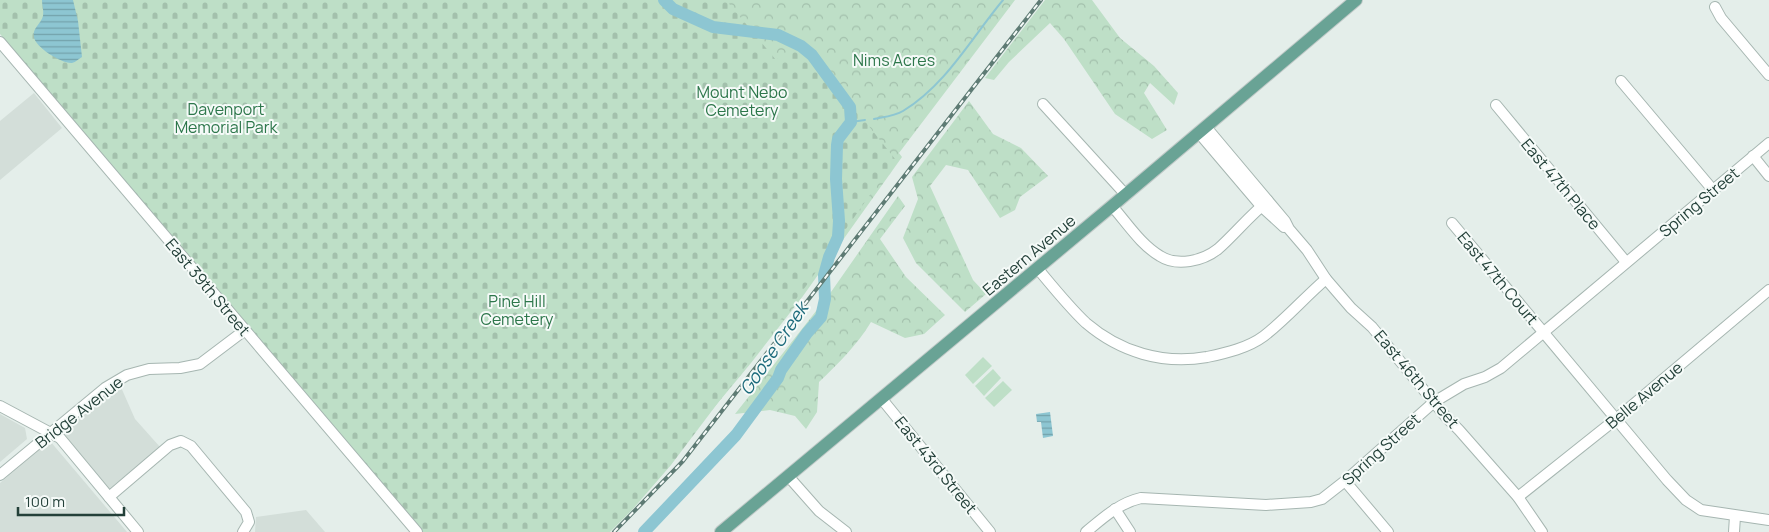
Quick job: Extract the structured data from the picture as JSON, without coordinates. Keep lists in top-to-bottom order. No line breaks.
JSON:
{"streets":{"main road":["Eastern Avenue"],"street":["East 47th Place","Spring Street","East 47th Court","East 39th Street","East 46th Street","Belle Avenue","Bridge Avenue","East 43rd Street"]},"crossings":[["East 47th Place","Spring Street"],["Spring Street","East 47th Court"],["Spring Street","East 46th Street"],["Eastern Avenue","East 46th Street"],["Eastern Avenue","East 43rd Street"],["East 47th Court","Belle Avenue"],["East 39th Street","Bridge Avenue"],["East 46th Street","Belle Avenue"]],"water":["Goose Creek"],"parks":["Nims Acres","Mount Nebo Cemetery","Davenport Memorial Park","Pine Hill Cemetery"],"scale_bar":"100 m"}
